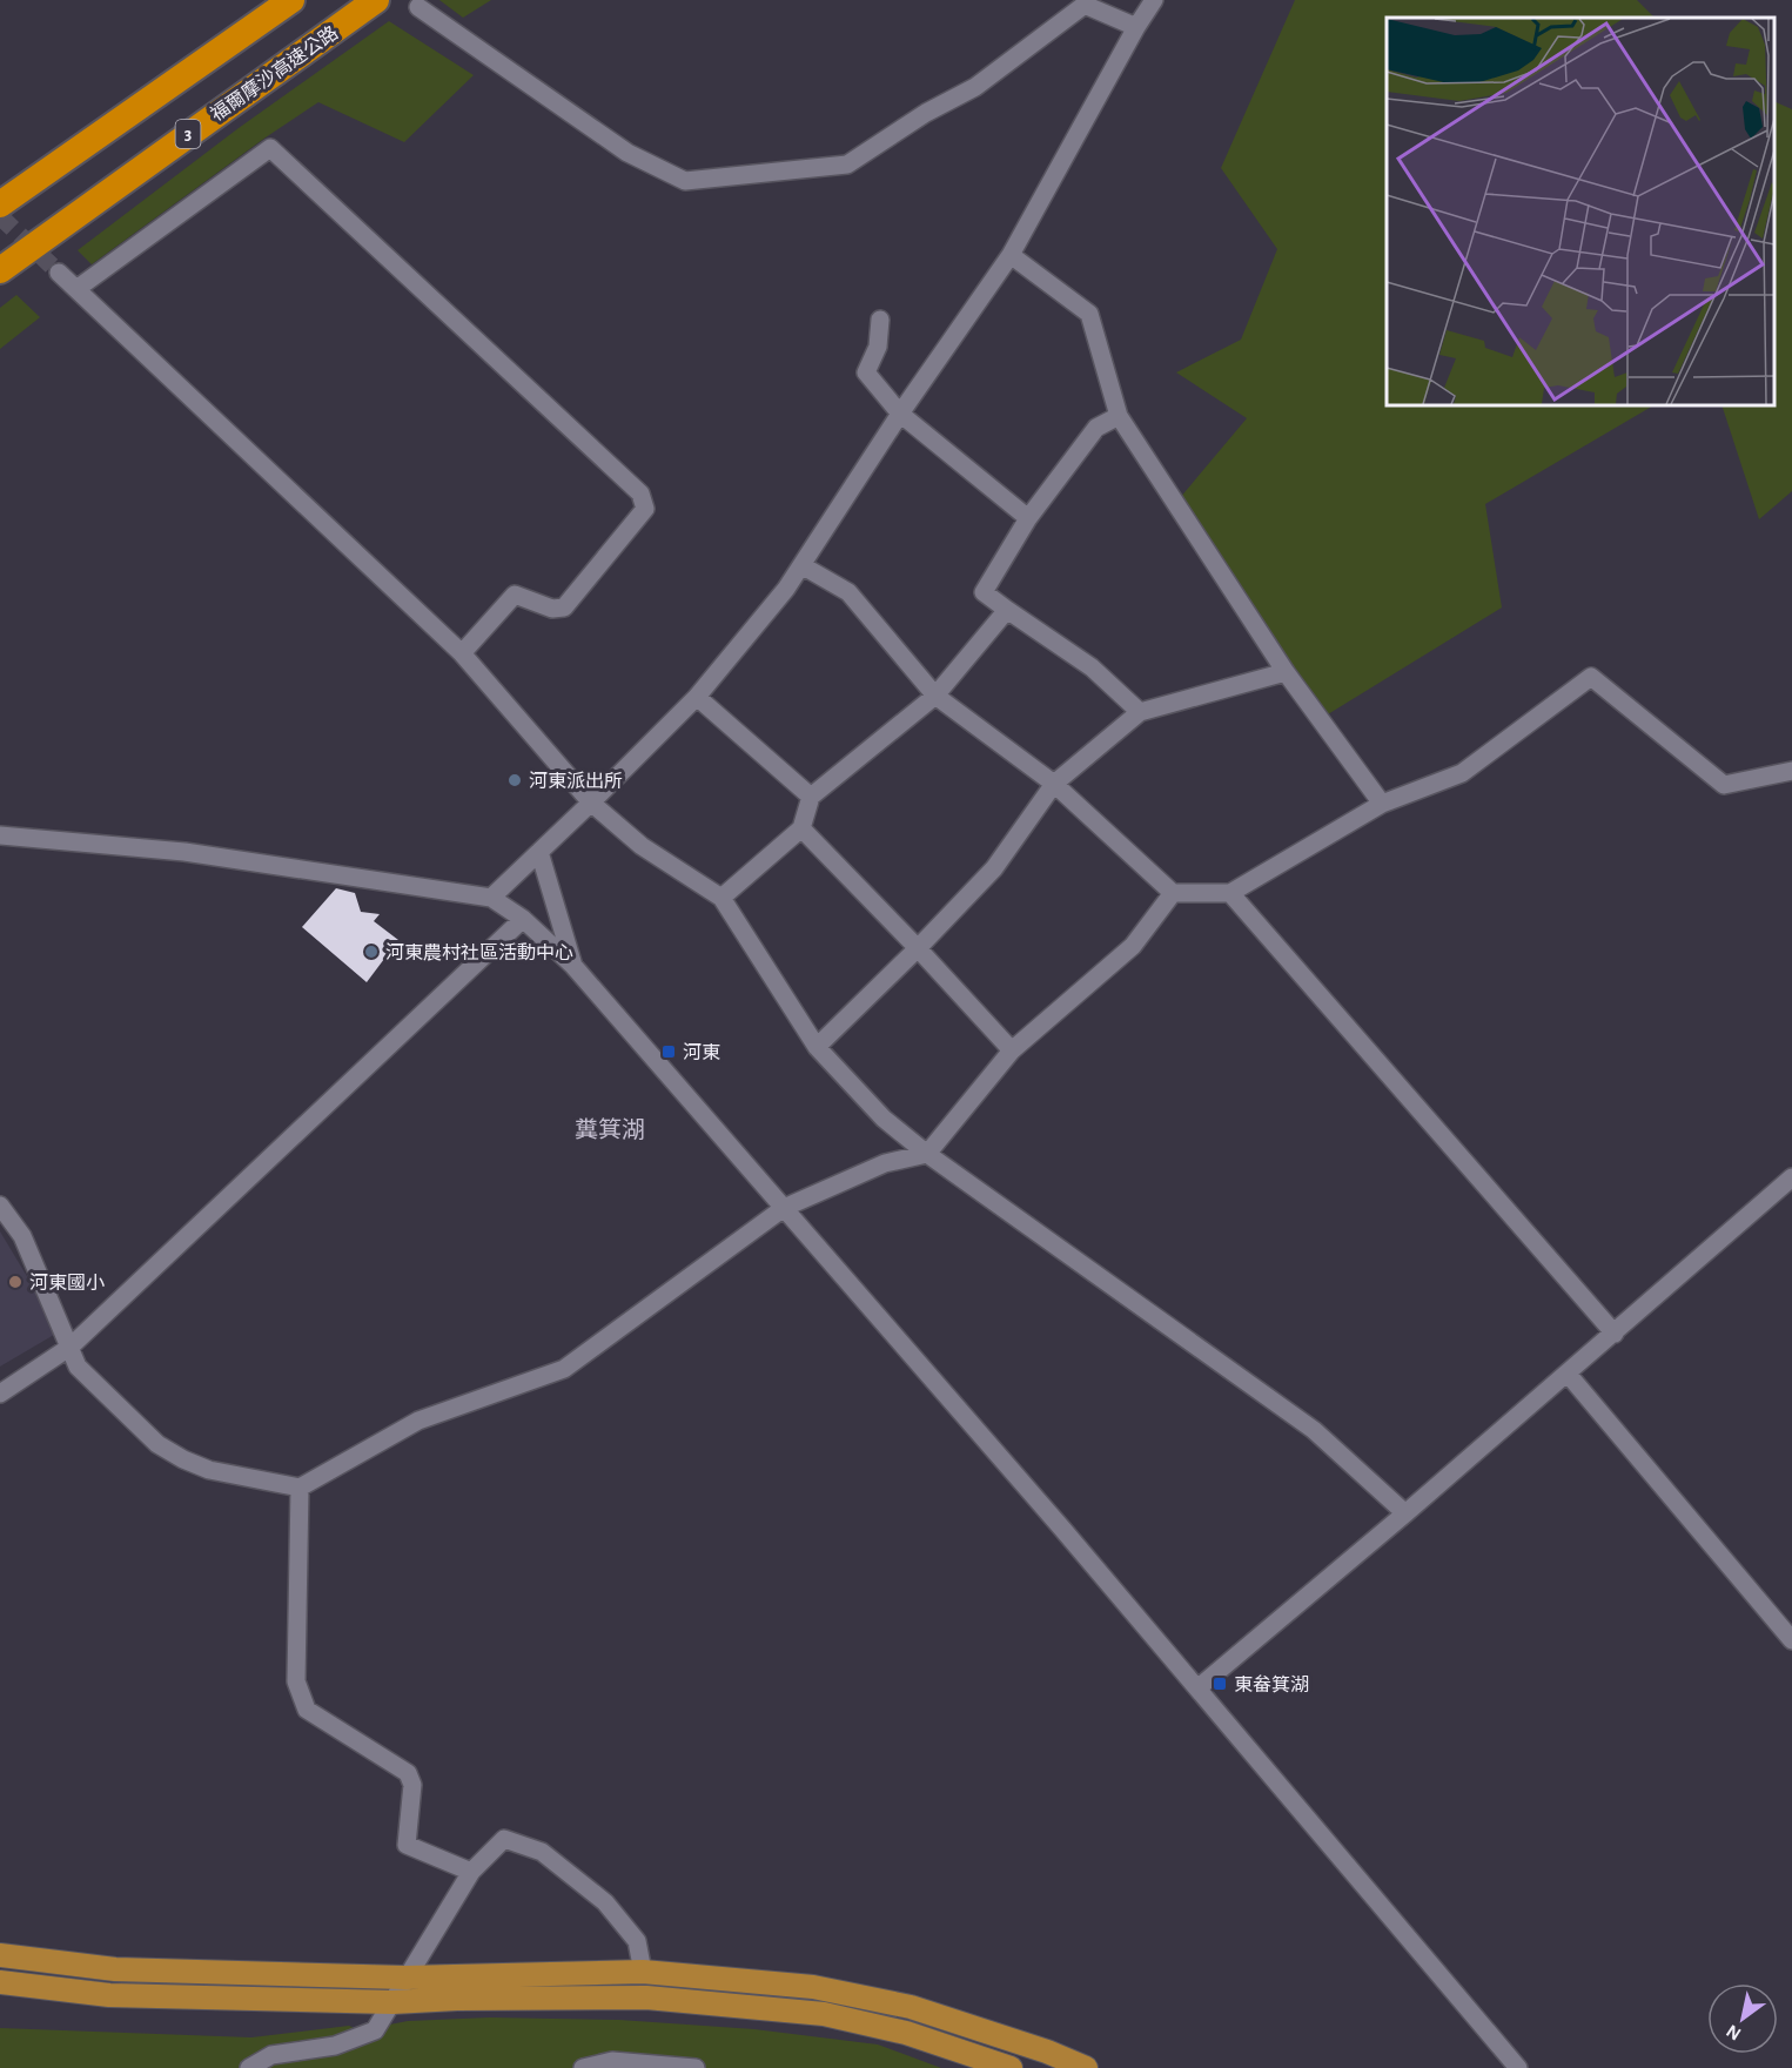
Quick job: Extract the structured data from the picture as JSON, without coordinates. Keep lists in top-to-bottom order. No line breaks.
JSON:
{"streets":{"highway":["福爾摩沙高速公路","3"]},"districts":["糞箕湖"],"places":{"other":["河東派出所","河東農村社區活動中心","河東國小"],"transit":["河東","東畚箕湖"]},"north":"bottom left"}
